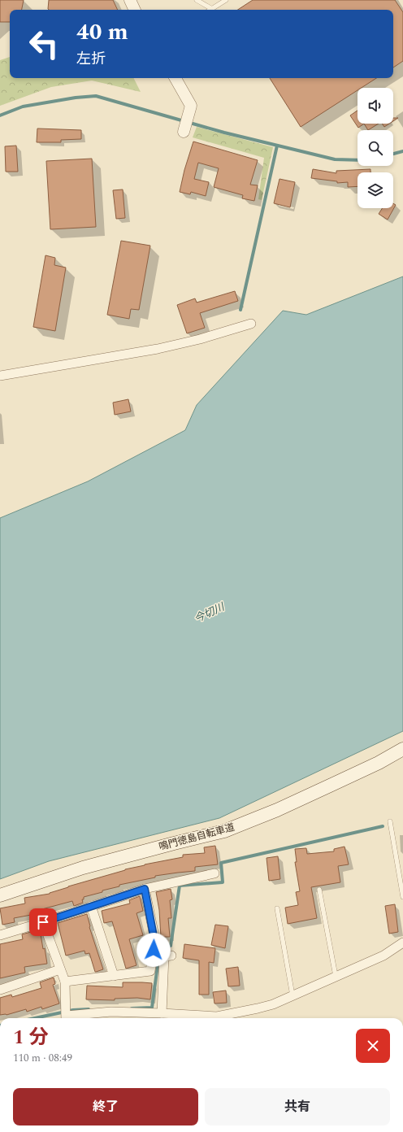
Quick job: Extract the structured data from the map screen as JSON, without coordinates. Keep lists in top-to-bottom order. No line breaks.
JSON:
{"streets":{"main road":["鳴門徳島自転車道"]},"water":["今切川"],"page":{"turn":["40 m","左折"],"heading":["1 分","110 m · 08:49"],"buttons":["終了","共有"]}}
